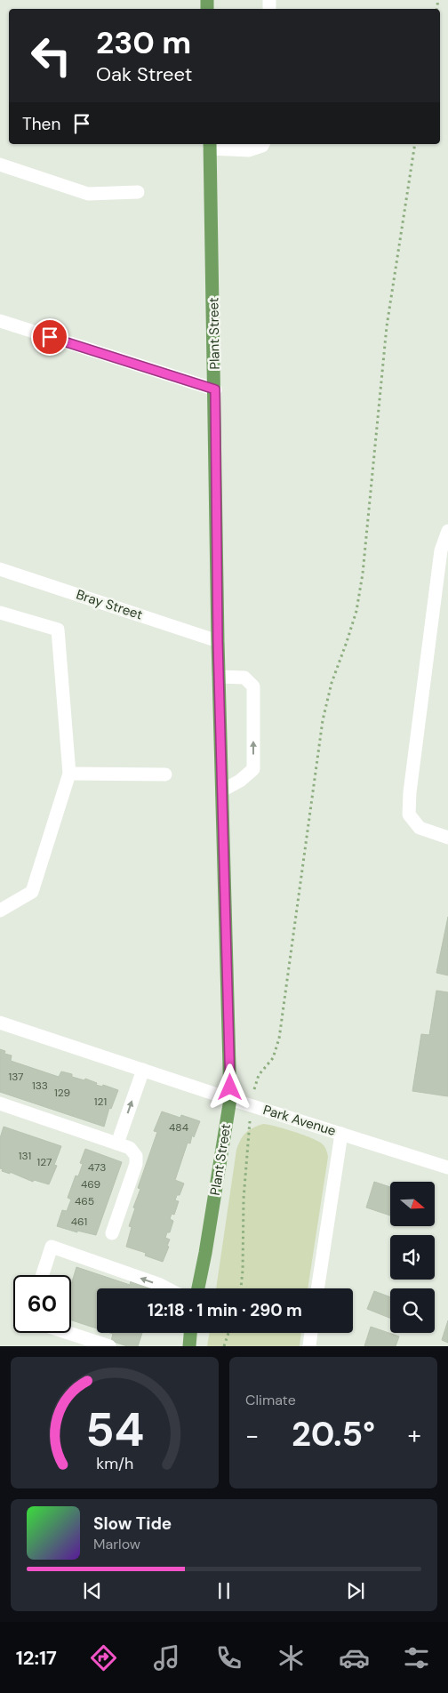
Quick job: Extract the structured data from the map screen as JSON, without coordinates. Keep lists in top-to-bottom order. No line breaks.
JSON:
{"streets":{"main road":["Plant Street"],"street":["Bray Street","Park Avenue"]},"crossings":[["Plant Street","Bray Street"],["Plant Street","Park Avenue"]],"house_numbers":["137","133","129","121","484","131","127","473","469","465","461"],"north":"right","page":{"turn":["230 m","Oak Street"],"then":"Then","limit":"60","trip":"12:18 · 1 min · 290 m","tile":"Climate","heat":["−","20.5°","+"],"song":["Slow Tide","Marlow"],"tabs":"12:17","gauge":["54","km/h"]}}
